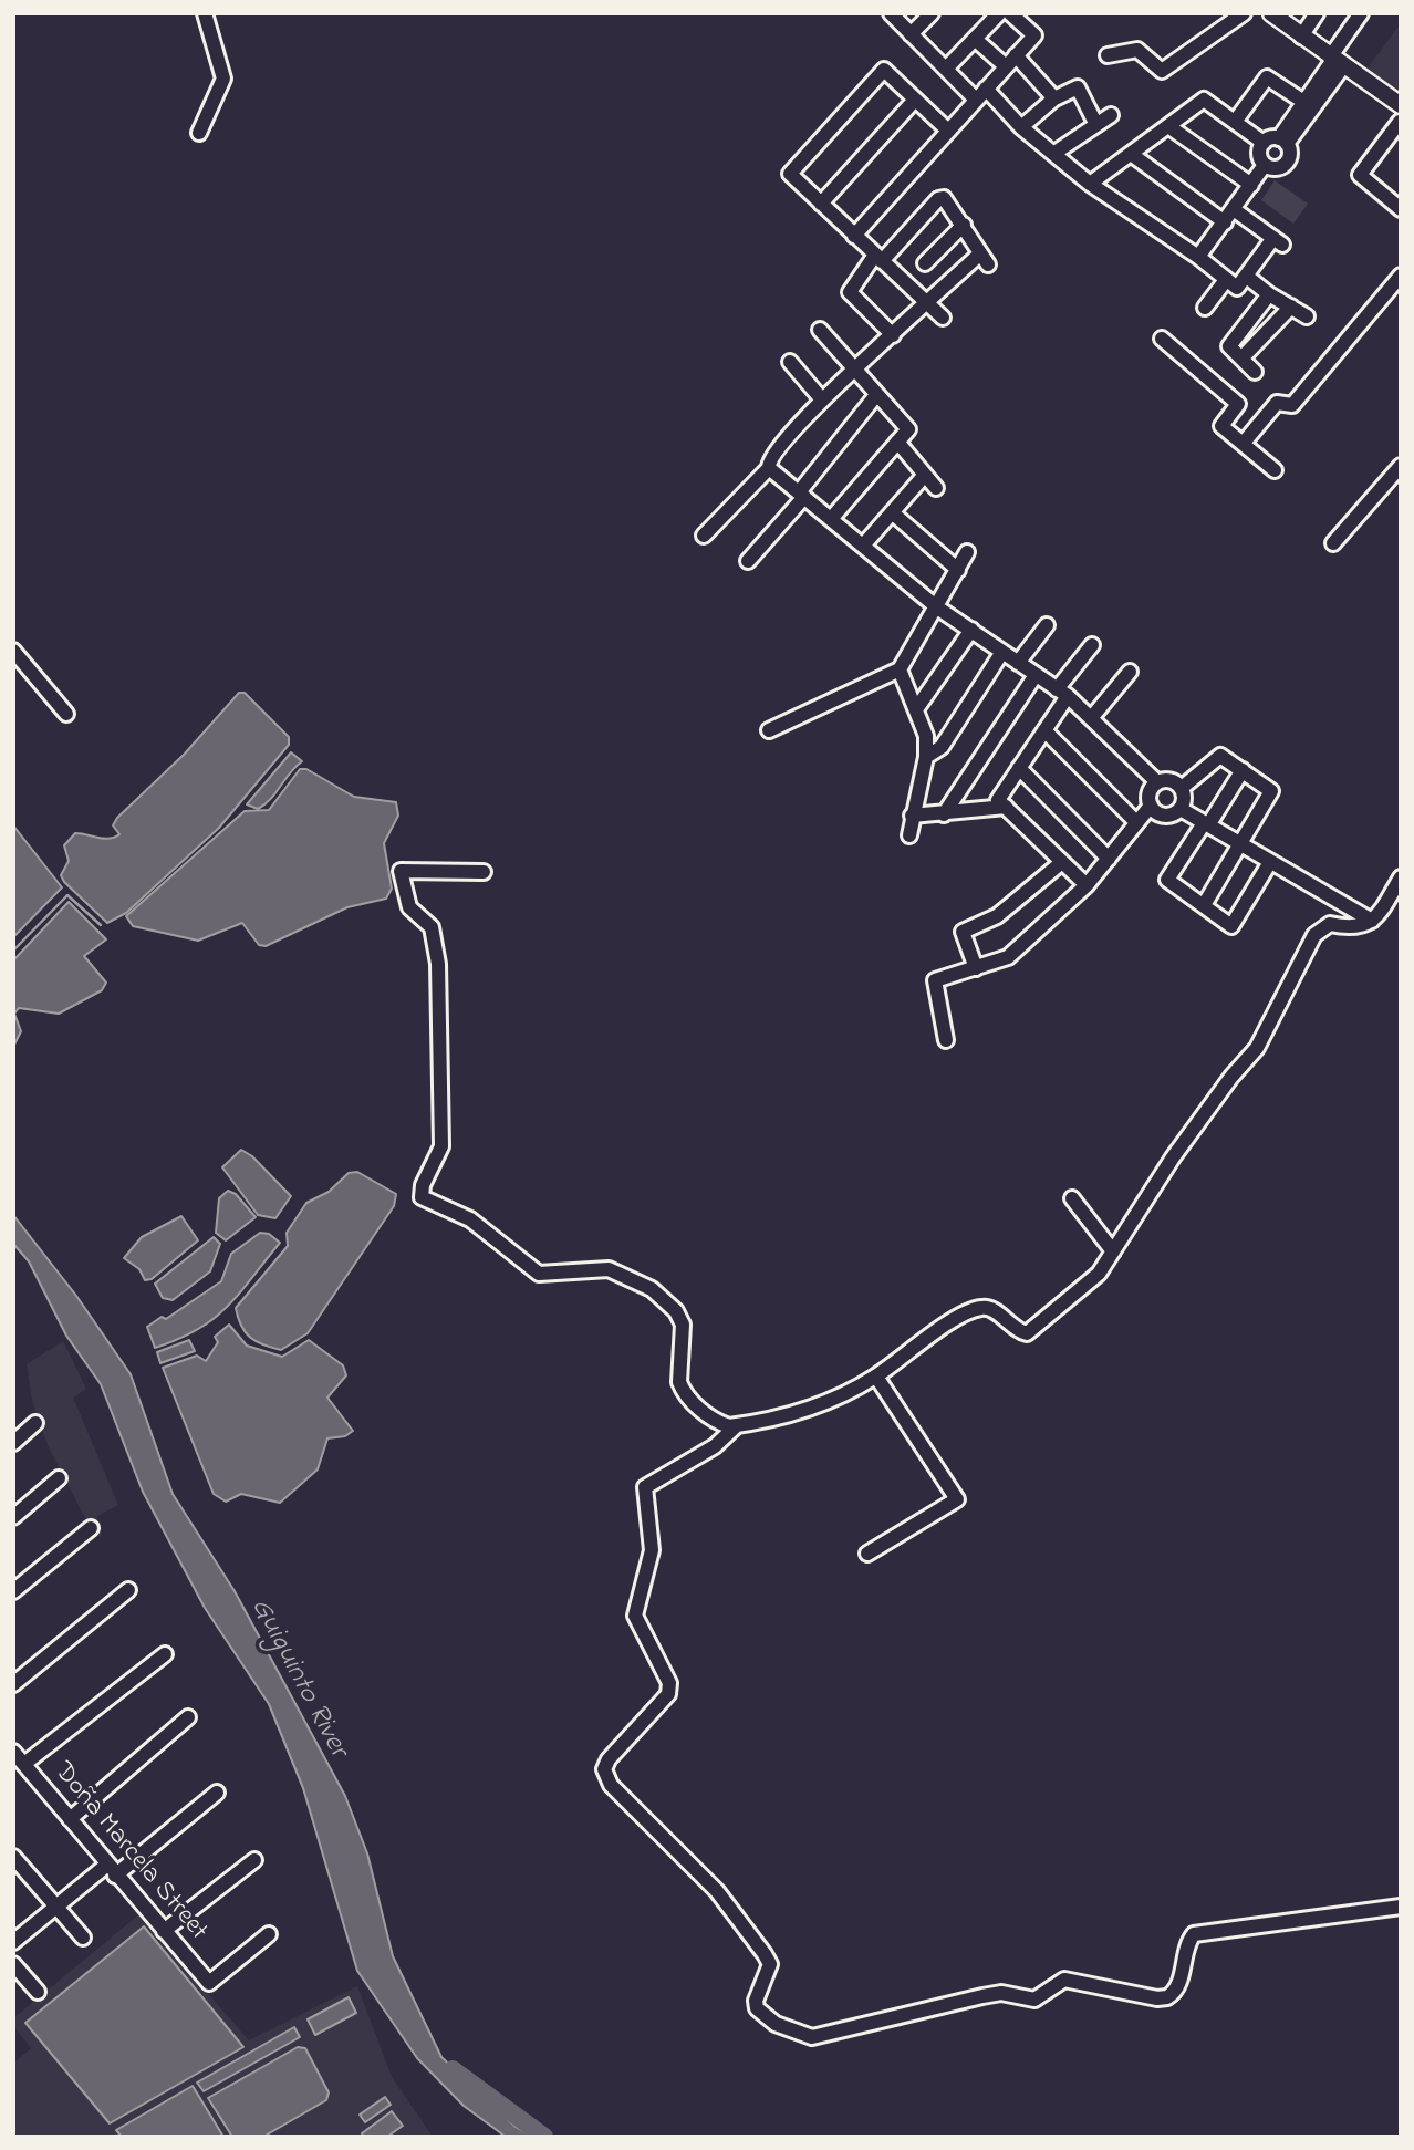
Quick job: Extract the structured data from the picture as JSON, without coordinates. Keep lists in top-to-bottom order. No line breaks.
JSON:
{"streets":{"street":["Doña Marcela Street"]},"water":["Guiguinto River"]}
